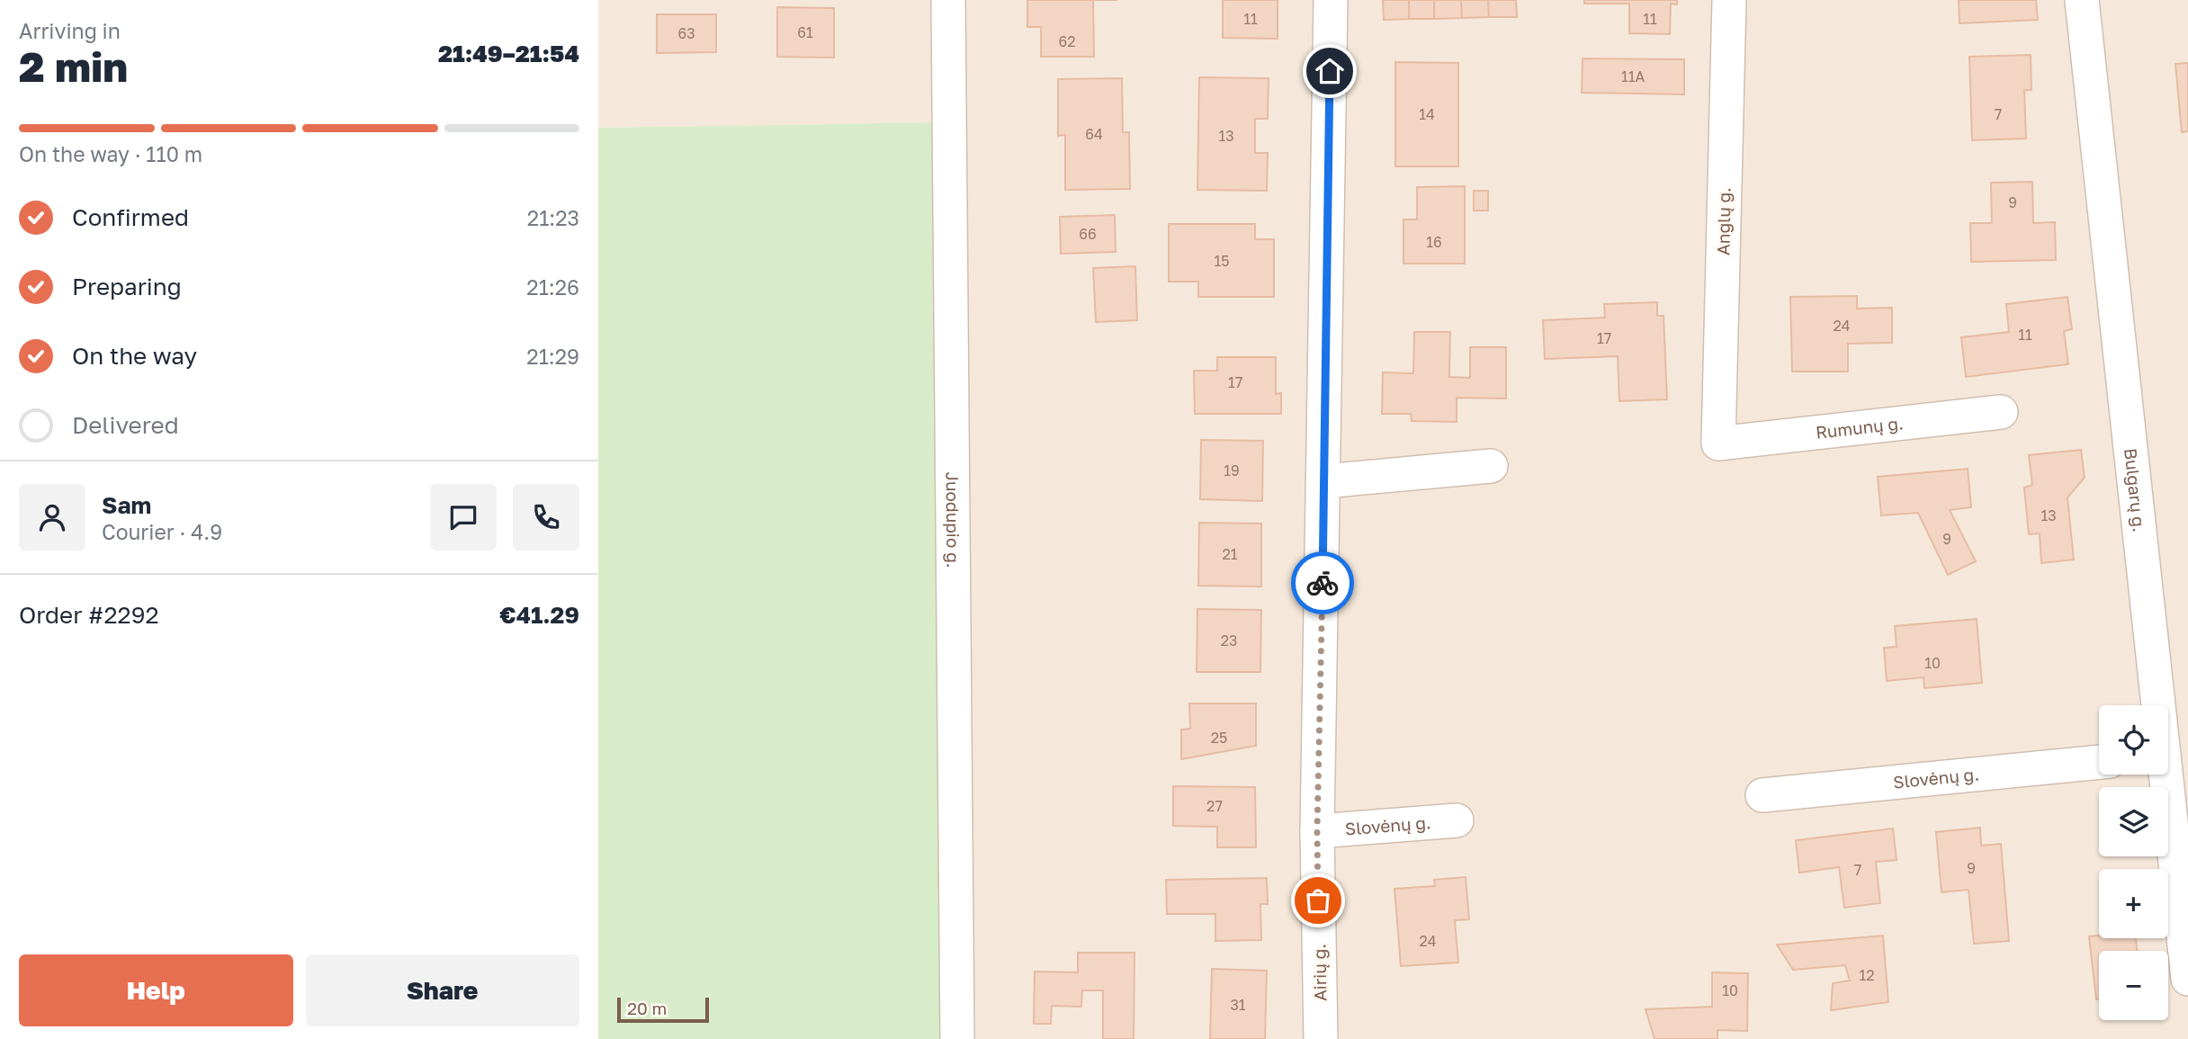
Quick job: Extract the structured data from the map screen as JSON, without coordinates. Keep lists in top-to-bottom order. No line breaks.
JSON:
{"streets":{"street":["Anglų g.","Rumunų g.","Bulgarų g.","Juodupio g.","Slovėnų g.","Airių g."]},"crossings":[["Anglų g.","Rumunų g."],["Slovėnų g.","Airių g."]],"house_numbers":["11","11","61","63","62","11A","14","7","64","13","9","66","16","15","24","11","17","17","19","13","9","21","23","10","25","27","9","7","24","12","10","31"],"scale_bar":"20 m","page":{"heading":["2 min","Arriving in","21:49–21:54"],"panel":["Sam","Courier · 4.9","Order #2292","€41.29"],"bar":"On the way · 110 m","list":[["Confirmed","21:23"],["Preparing","21:26"],["On the way","21:29"],"Delivered"],"map_buttons":["+","−"],"buttons":["Help","Share"],"scale":"20 m"}}
